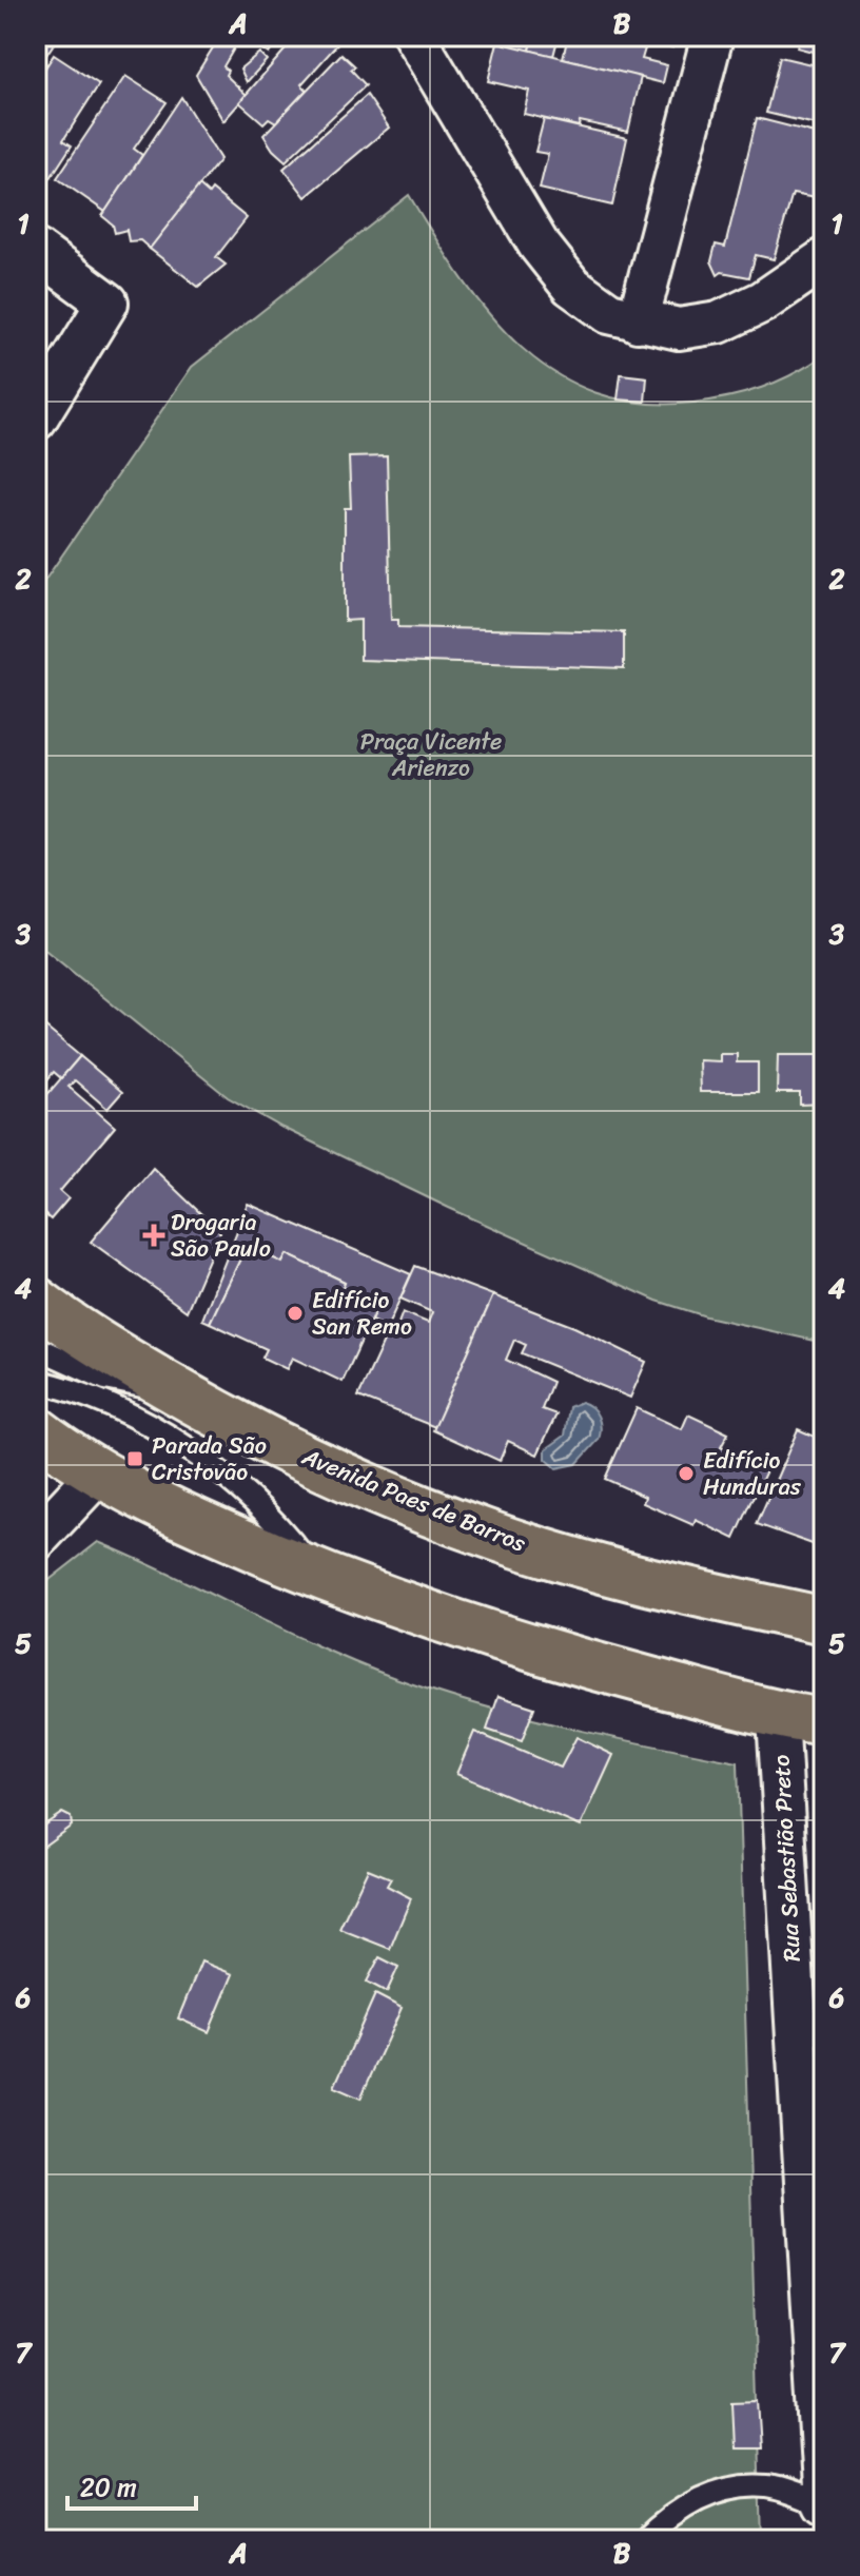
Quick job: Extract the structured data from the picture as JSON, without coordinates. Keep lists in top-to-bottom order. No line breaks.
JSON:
{"streets":{"main road":["Avenida Paes de Barros"],"street":["Rua Sebastião Preto"]},"parks":["Praça Vicente Arienzo"],"places":{"health":["Drogaria São Paulo"],"other":["Edifício San Remo","Edifício Hunduras"],"transit":["Parada São Cristovão"]},"scale_bar":"20 m","grid":{"columns":["A","B"],"rows":["1","2","3","4","5","6","7"]}}
